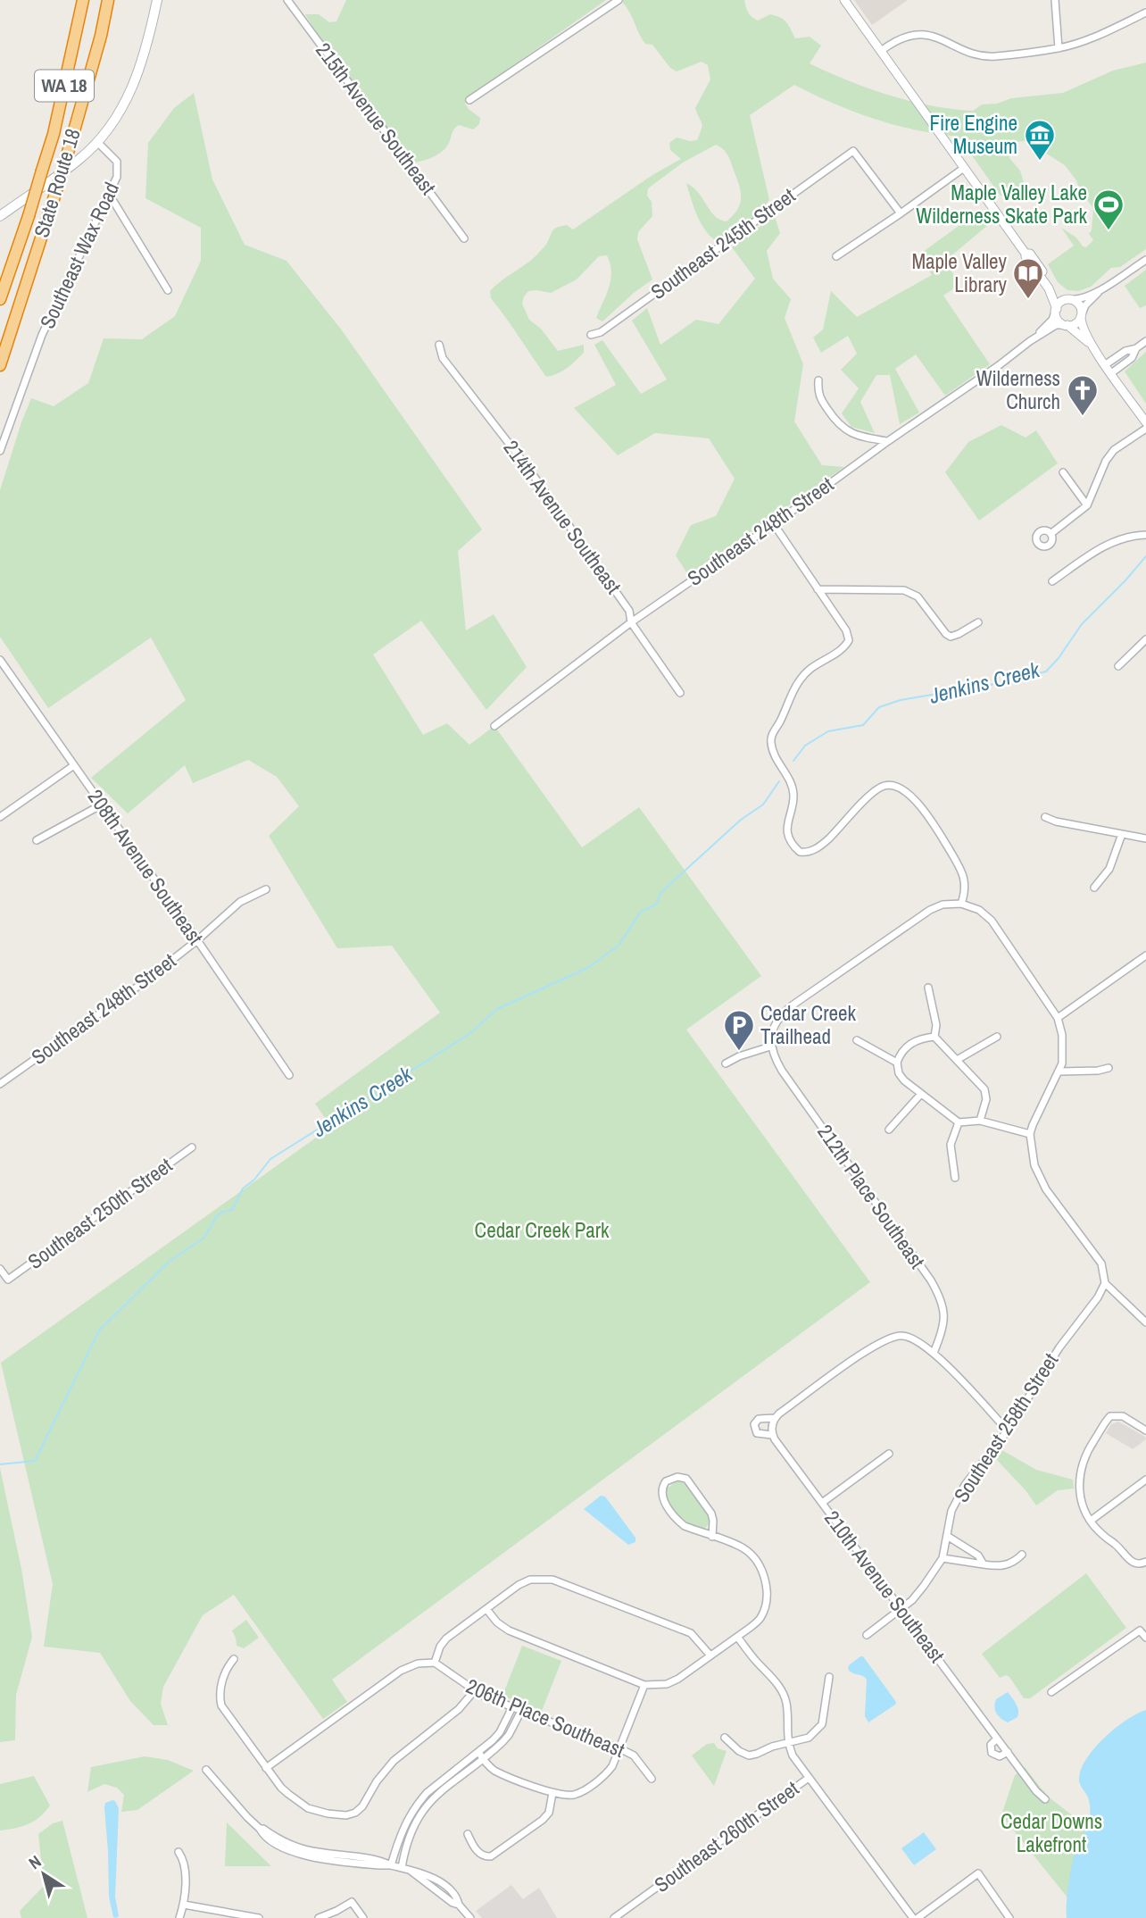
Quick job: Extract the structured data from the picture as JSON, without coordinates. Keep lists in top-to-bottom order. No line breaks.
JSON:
{"streets":{"highway":["WA 18","State Route 18"],"street":["215th Avenue Southeast","Southeast 245th Street","Southeast Wax Road","214th Avenue Southeast","Southeast 248th Street","208th Avenue Southeast","212th Place Southeast","Southeast 250th Street","Southeast 258th Street","210th Avenue Southeast","206th Place Southeast","Southeast 260th Street"]},"crossings":[["214th Avenue Southeast","Southeast 248th Street"],["Southeast 248th Street","208th Avenue Southeast"],["Southeast 258th Street","210th Avenue Southeast"]],"water":["Jenkins Creek"],"parks":["Cedar Creek Park","Cedar Downs Lakefront"],"places":{"museum":["Fire Engine Museum"],"sports":["Maple Valley Lake Wilderness Skate Park"],"library":["Maple Valley Library"],"church":["Wilderness Church"],"parking":["Cedar Creek Trailhead"]},"north":"top left"}
